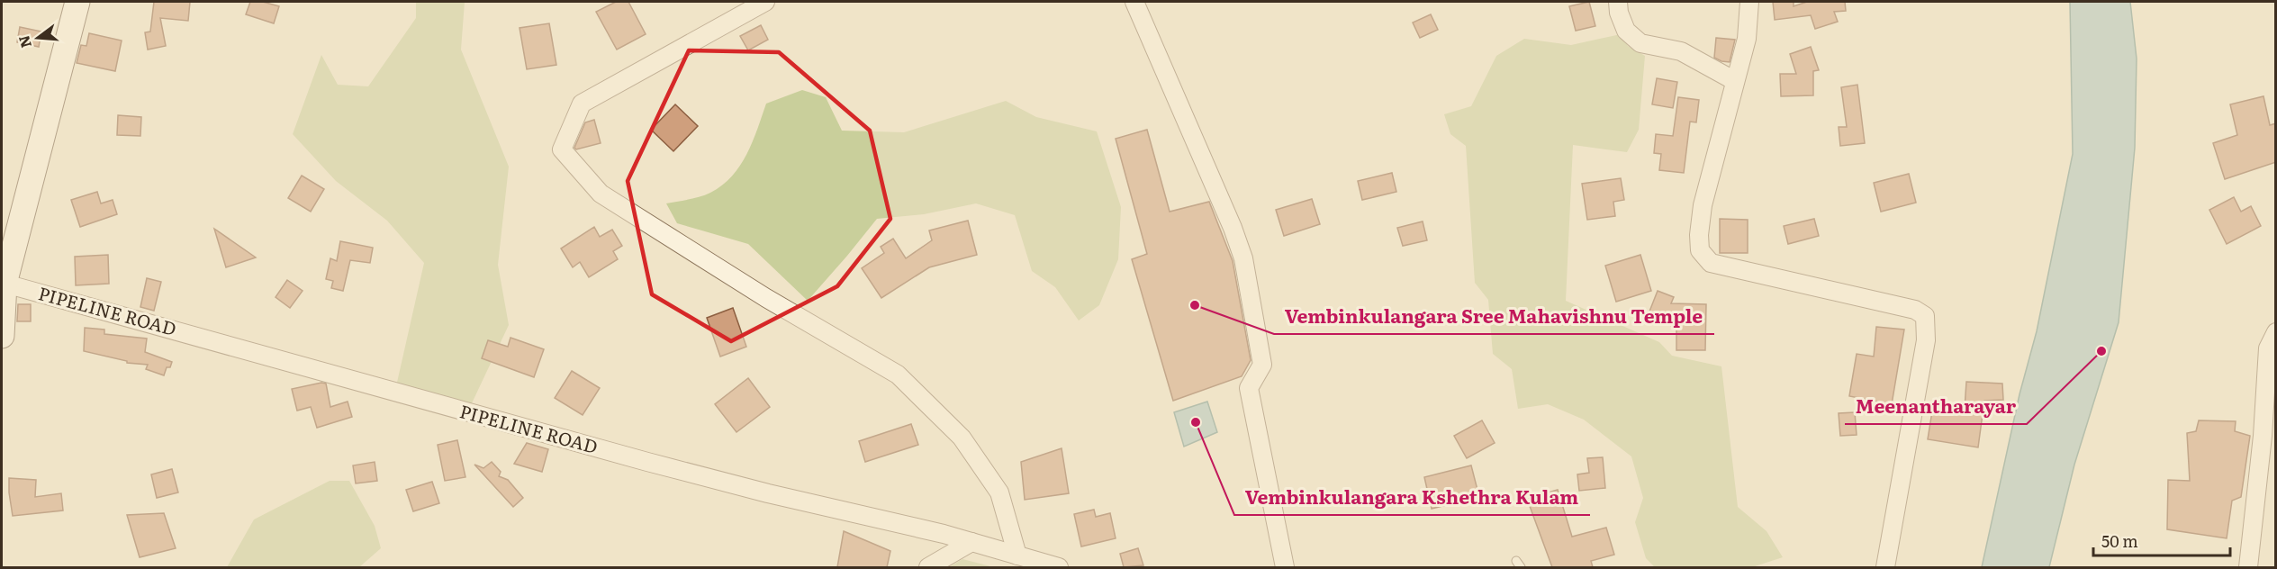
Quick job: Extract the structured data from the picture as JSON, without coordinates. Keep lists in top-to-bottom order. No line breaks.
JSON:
{"streets":{"street":["PIPELINE ROAD"]},"places":["Vembinkulangara Sree Mahavishnu Temple","Meenantharayar","Vembinkulangara Kshethra Kulam"],"scale_bar":"50 m","north":"left"}
